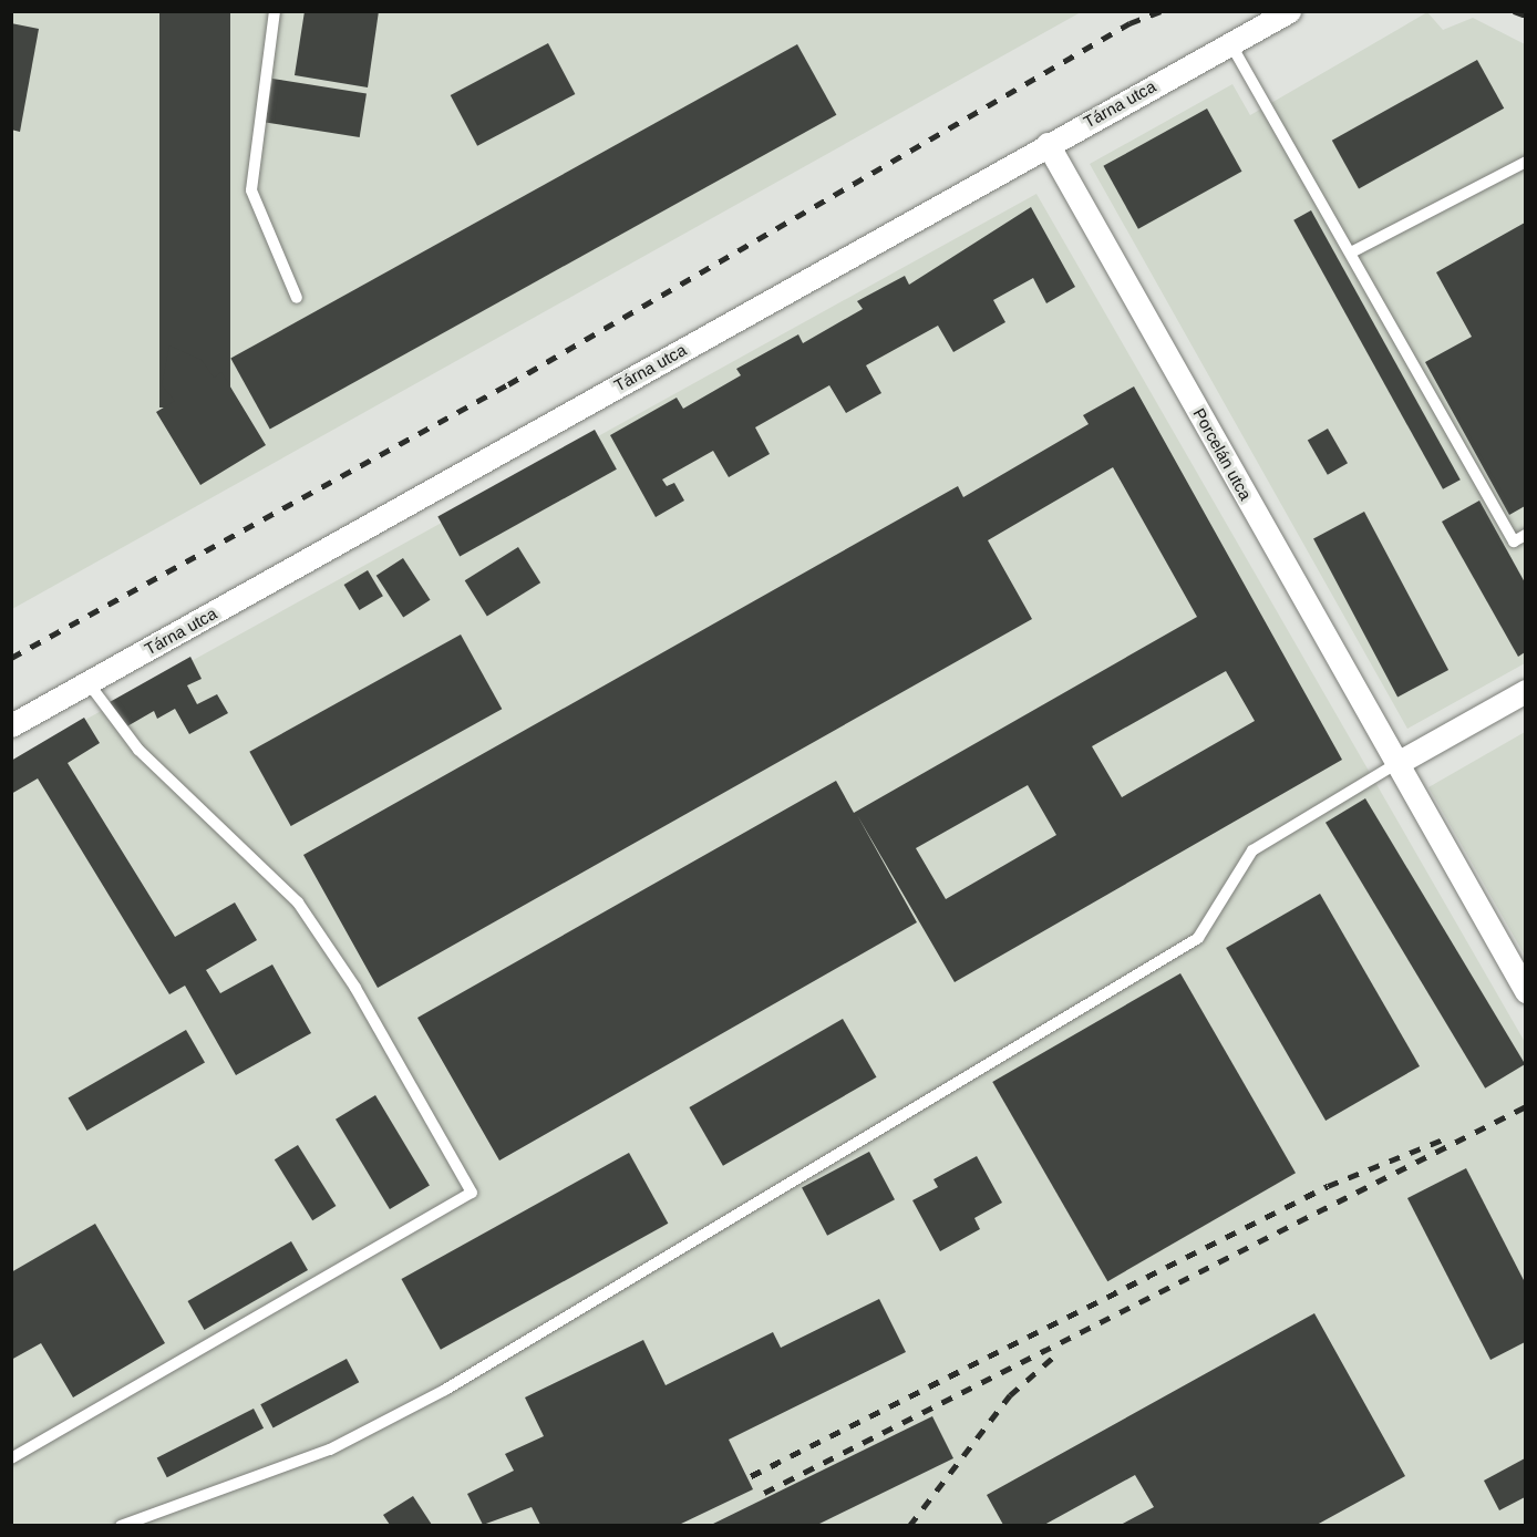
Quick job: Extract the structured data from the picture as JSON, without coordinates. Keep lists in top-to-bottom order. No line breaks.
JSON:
{"streets":{"street":["Tárna utca","Porcelán utca"]},"crossings":[["Tárna utca","Porcelán utca"]]}
